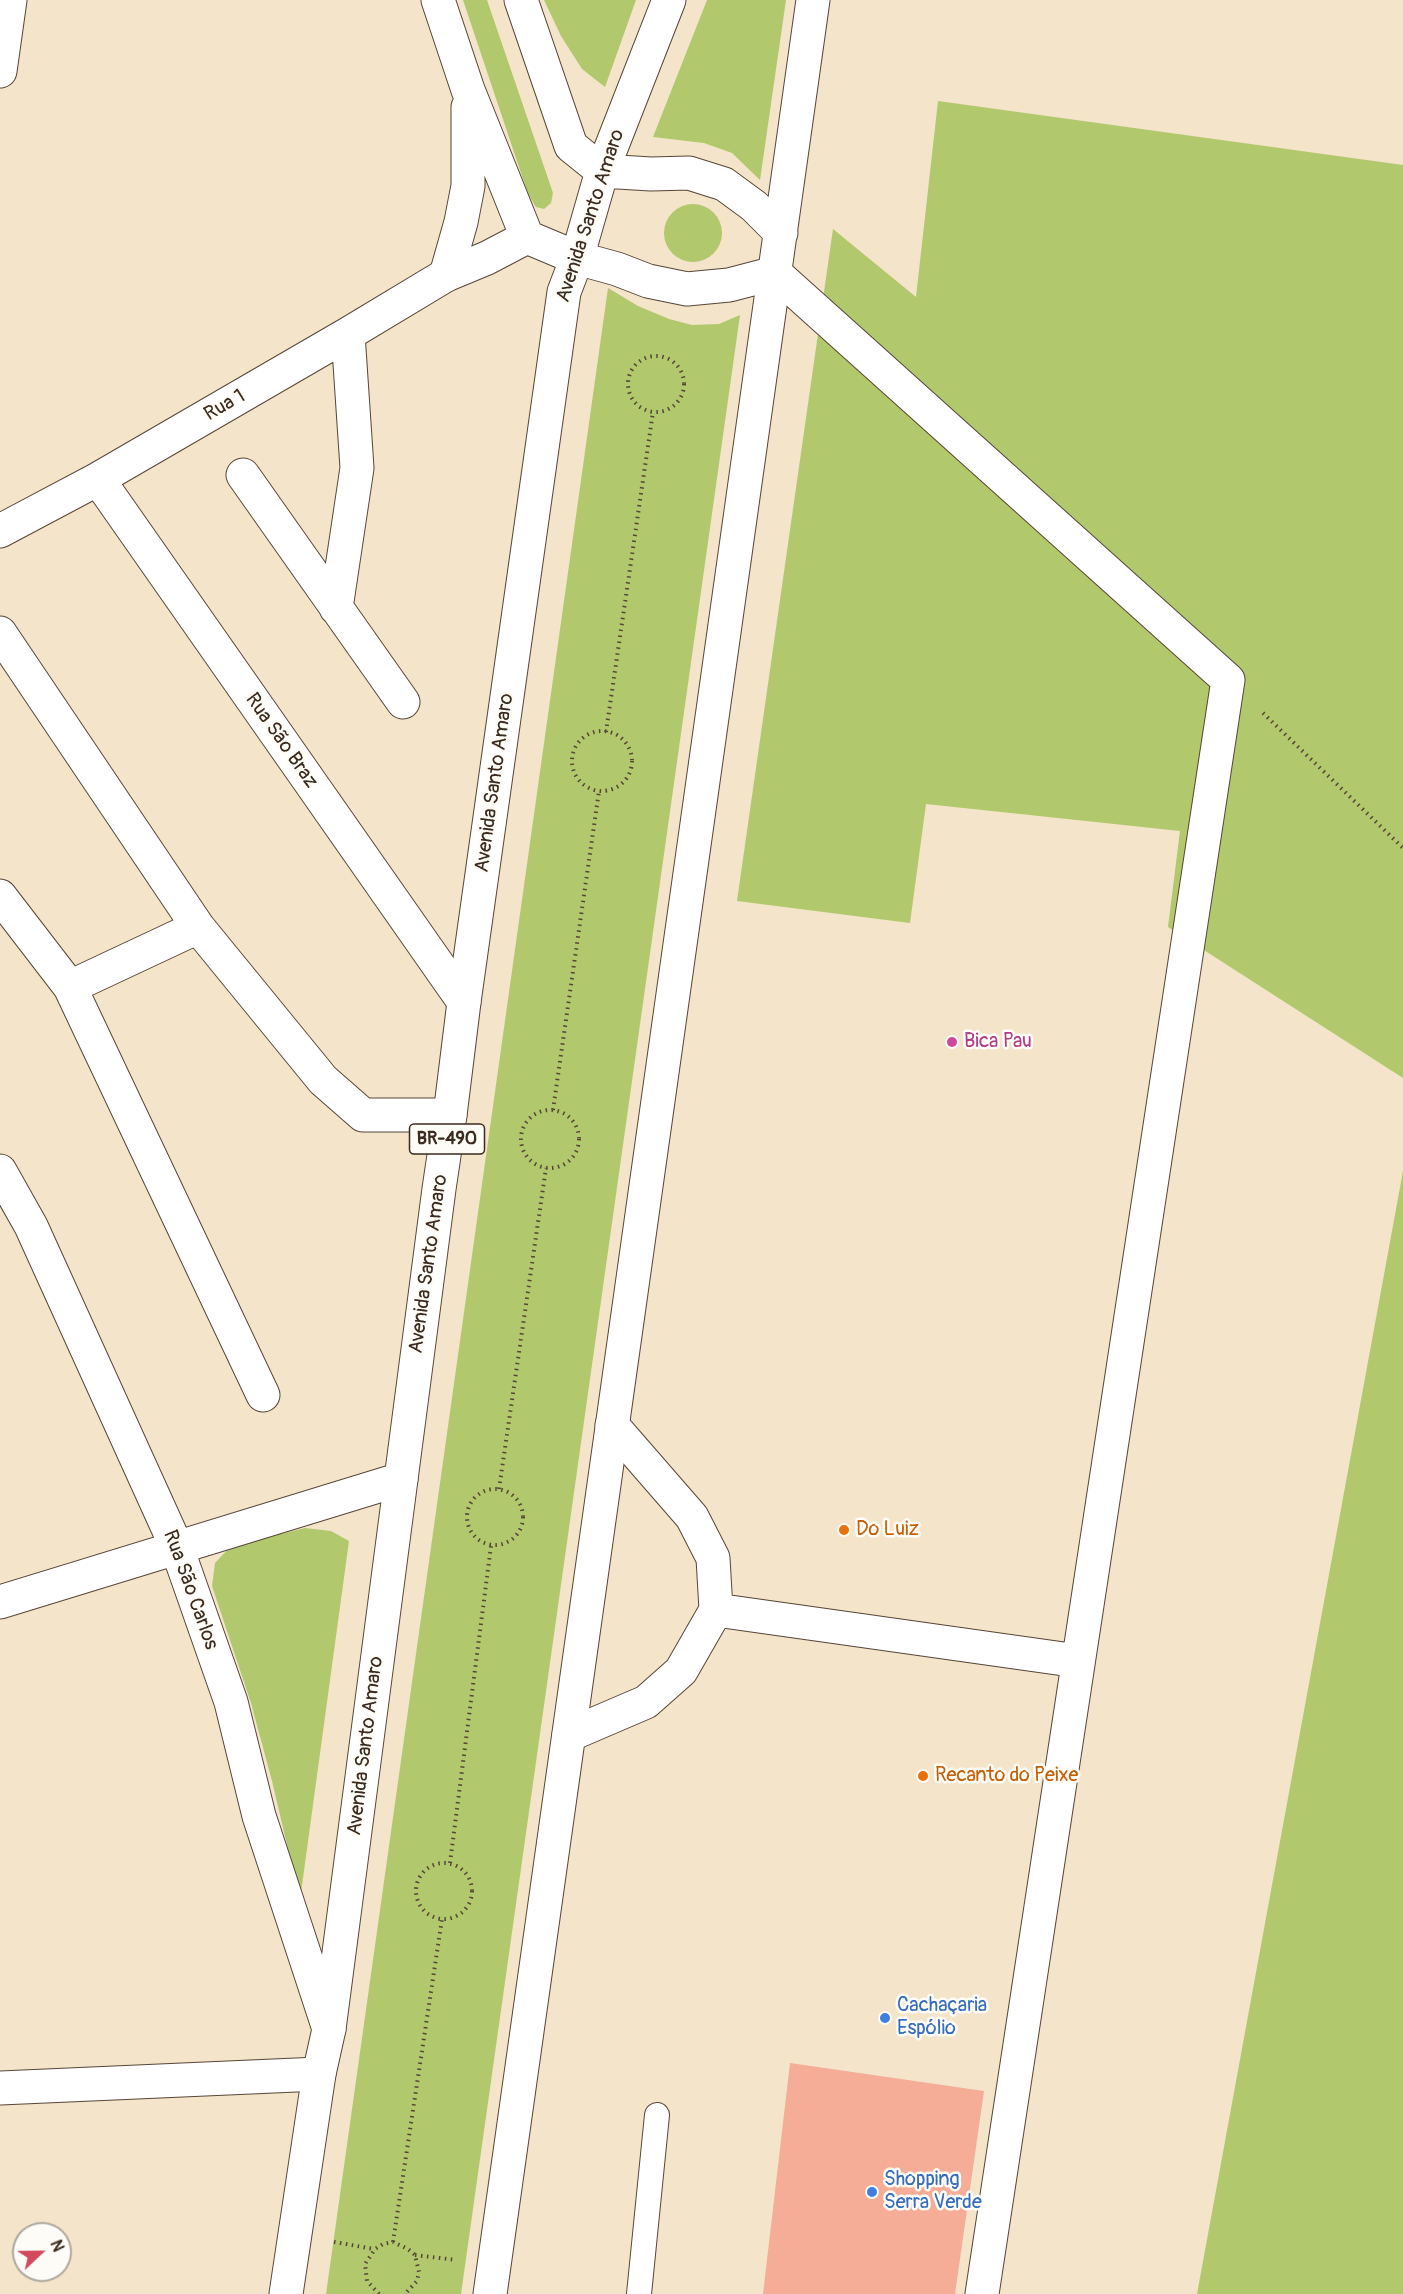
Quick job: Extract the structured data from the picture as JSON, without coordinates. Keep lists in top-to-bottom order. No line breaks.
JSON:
{"streets":{"street":["Avenida Santo Amaro","Rua 1","Rua São Braz","BR-490","Rua São Carlos"]},"crossings":[["Avenida Santo Amaro","Rua São Braz"],["Avenida Santo Amaro","Rua São Carlos"],["Rua 1","Rua São Braz"]],"places":["Bica Pau","Do Luiz","Recanto do Peixe","Cachaçaria Espólio","Shopping Serra Verde"],"north":"right"}
